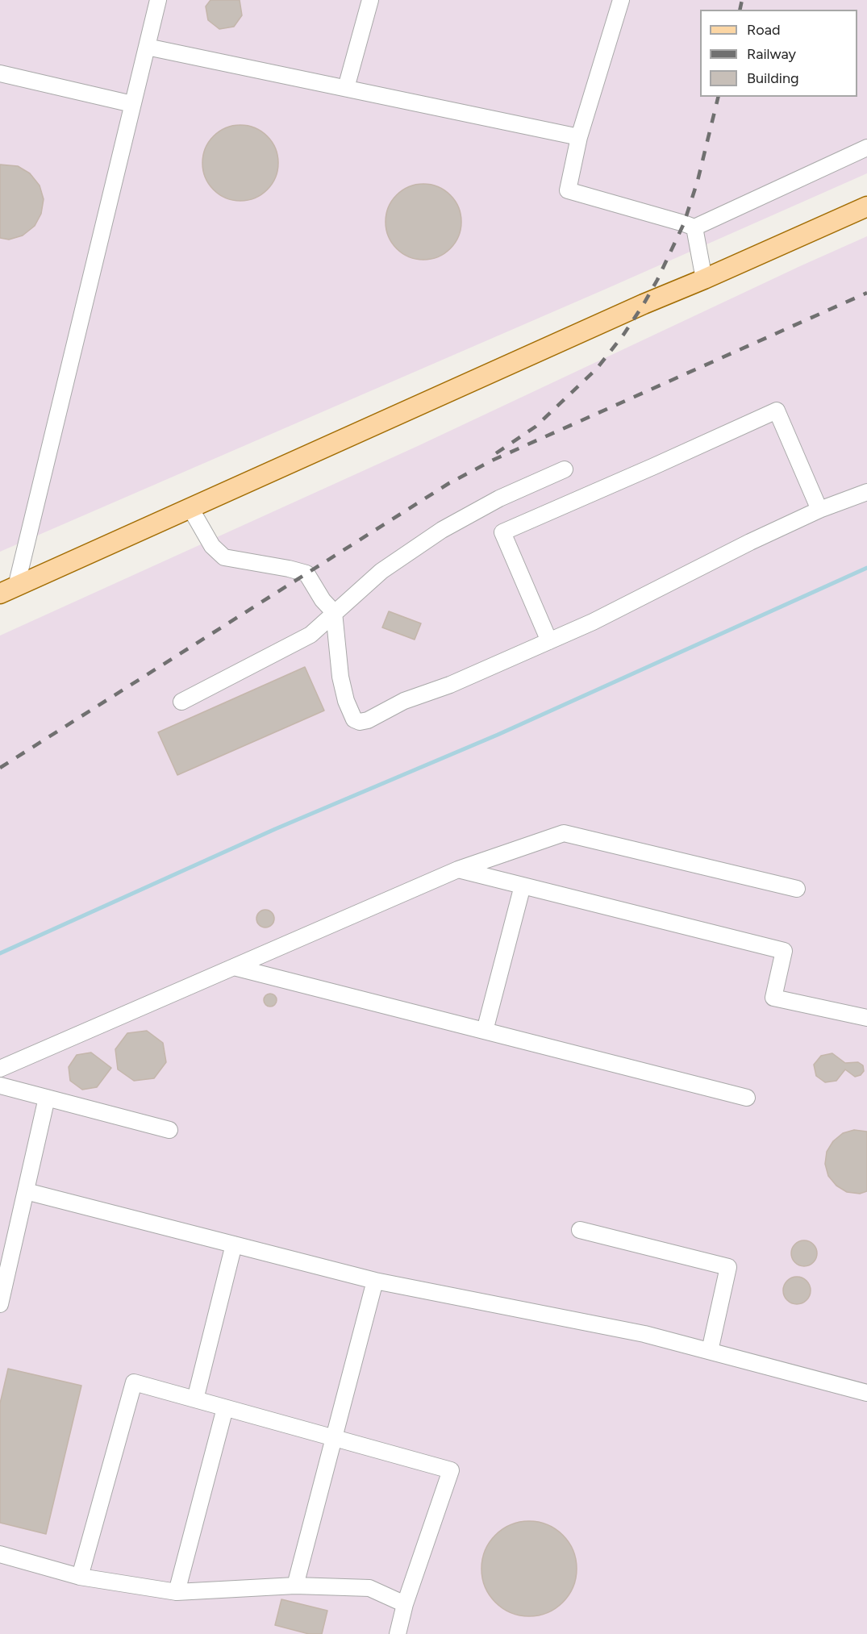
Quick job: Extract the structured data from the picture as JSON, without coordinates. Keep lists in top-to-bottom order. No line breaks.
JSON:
{"legend":["Road","Railway","Building"]}
